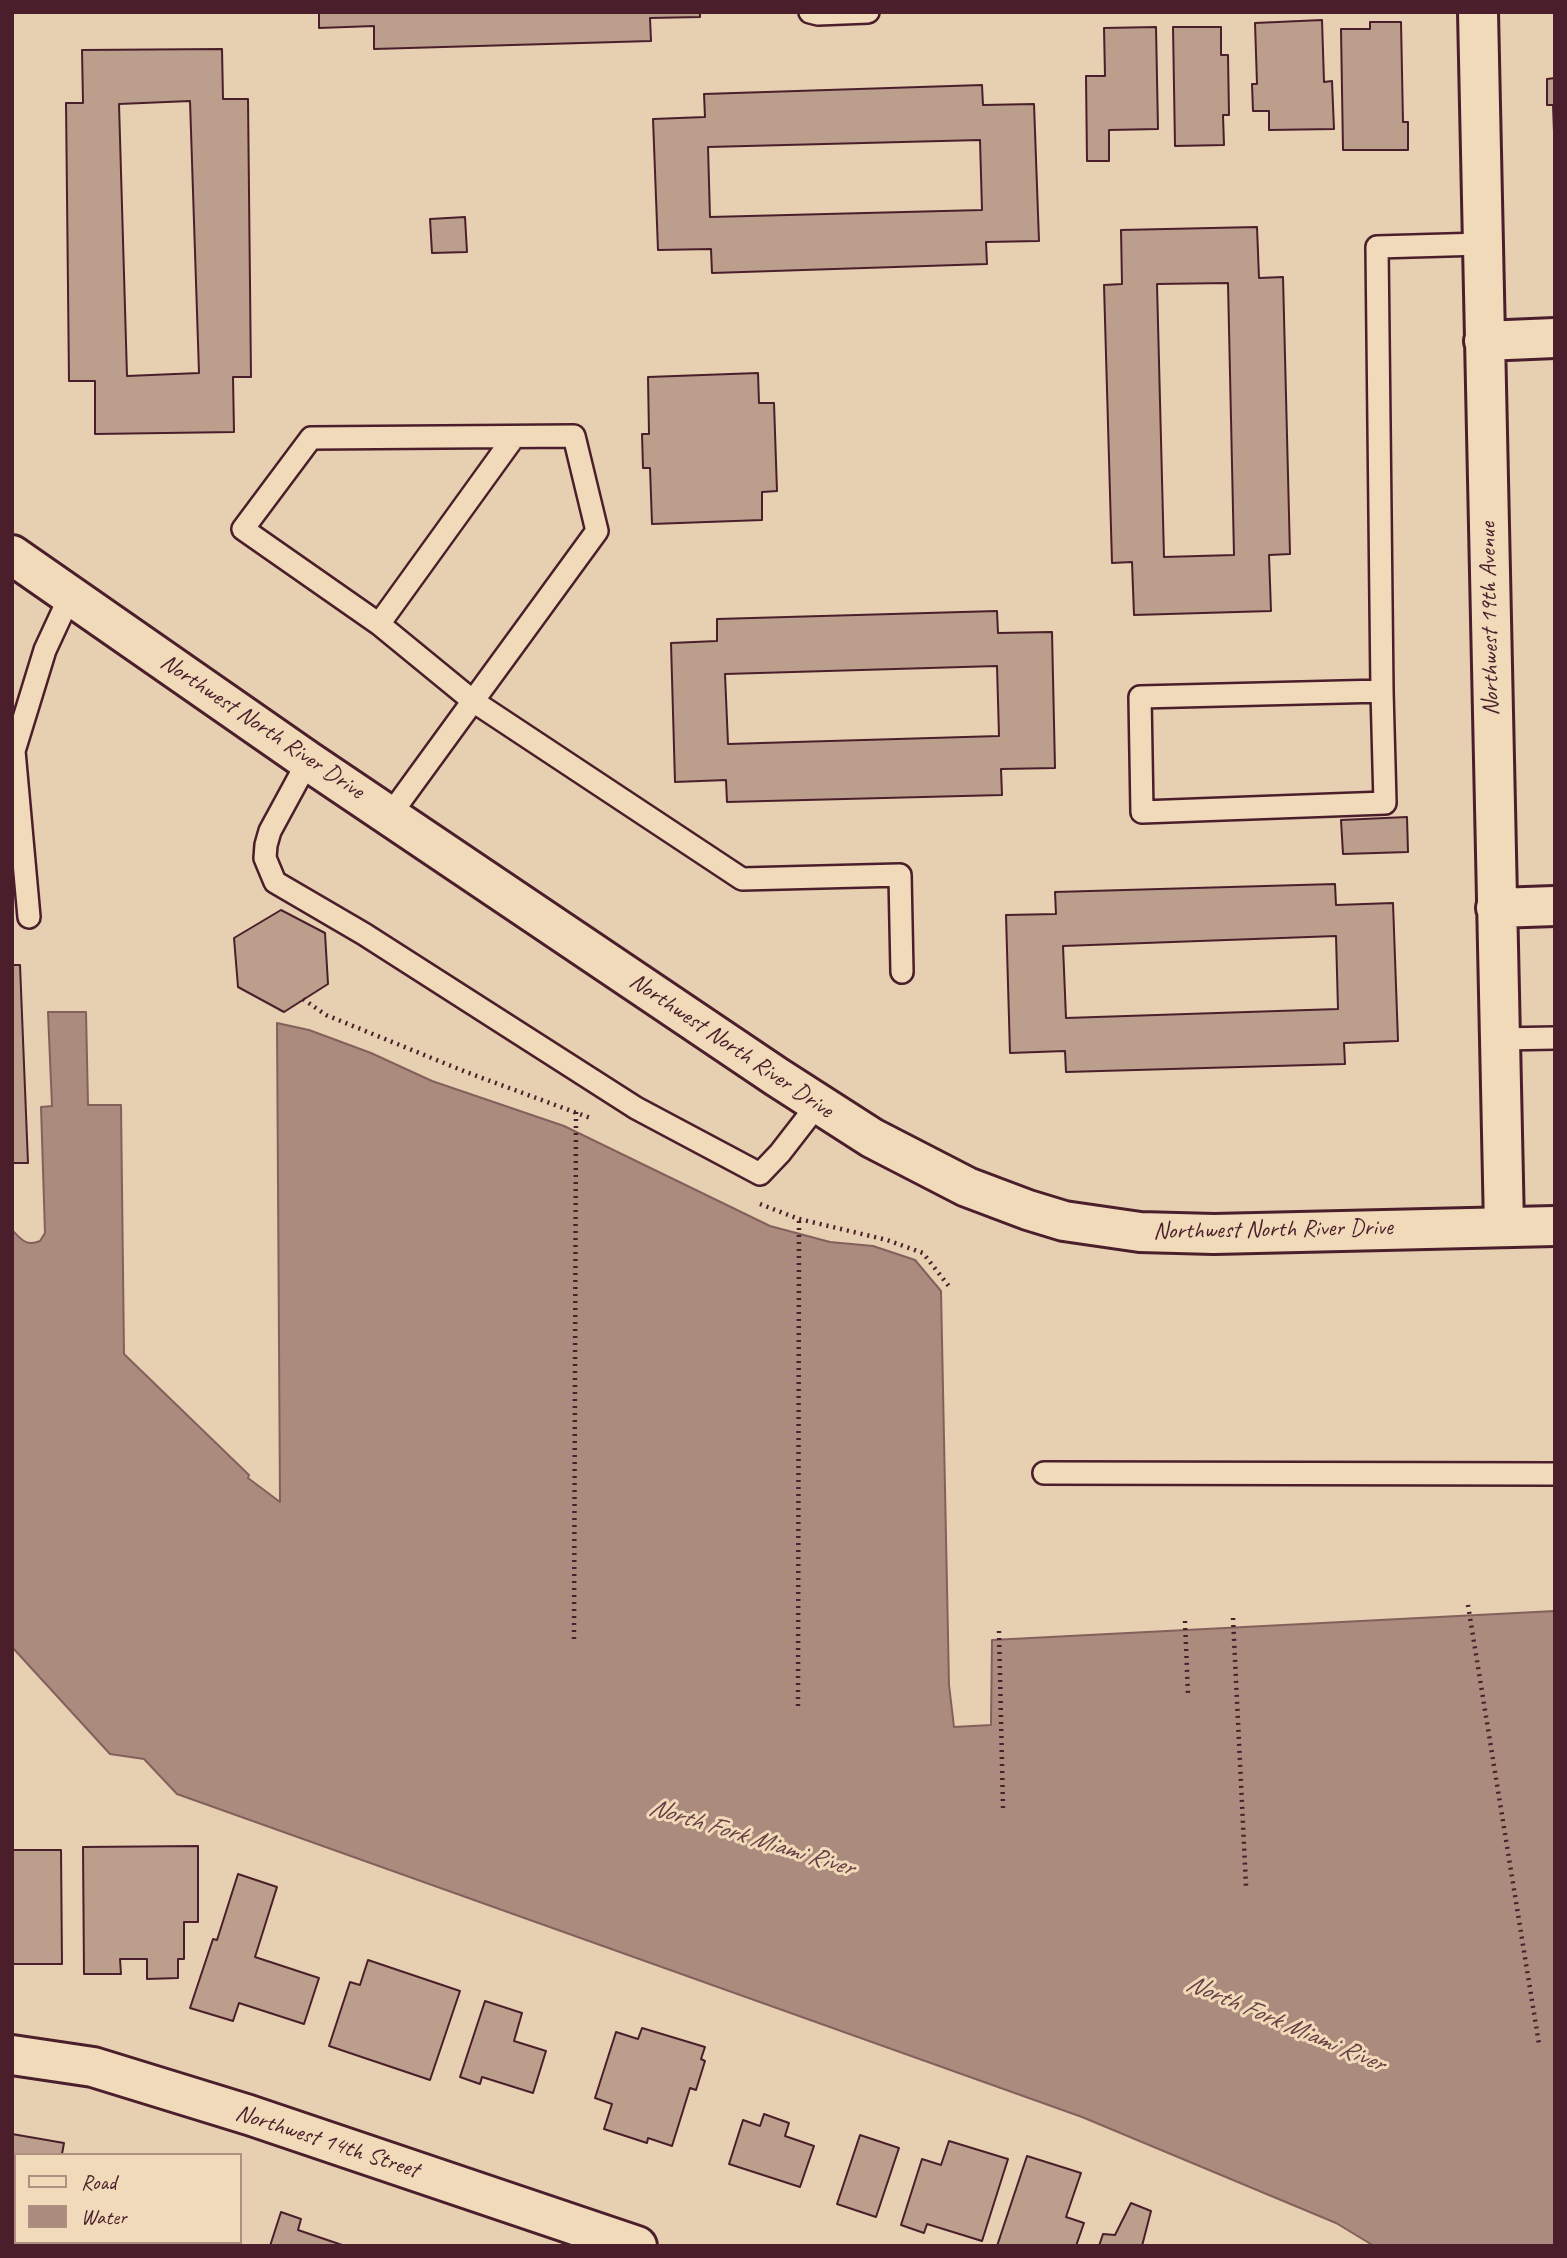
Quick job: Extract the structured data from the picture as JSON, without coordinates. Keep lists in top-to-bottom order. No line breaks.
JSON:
{"streets":{"street":["Northwest 19th Avenue","Northwest North River Drive","Northwest 14th Street"]},"crossings":[["Northwest 19th Avenue","Northwest North River Drive"]],"water":["North Fork Miami River"],"legend":["Road","Water"]}
